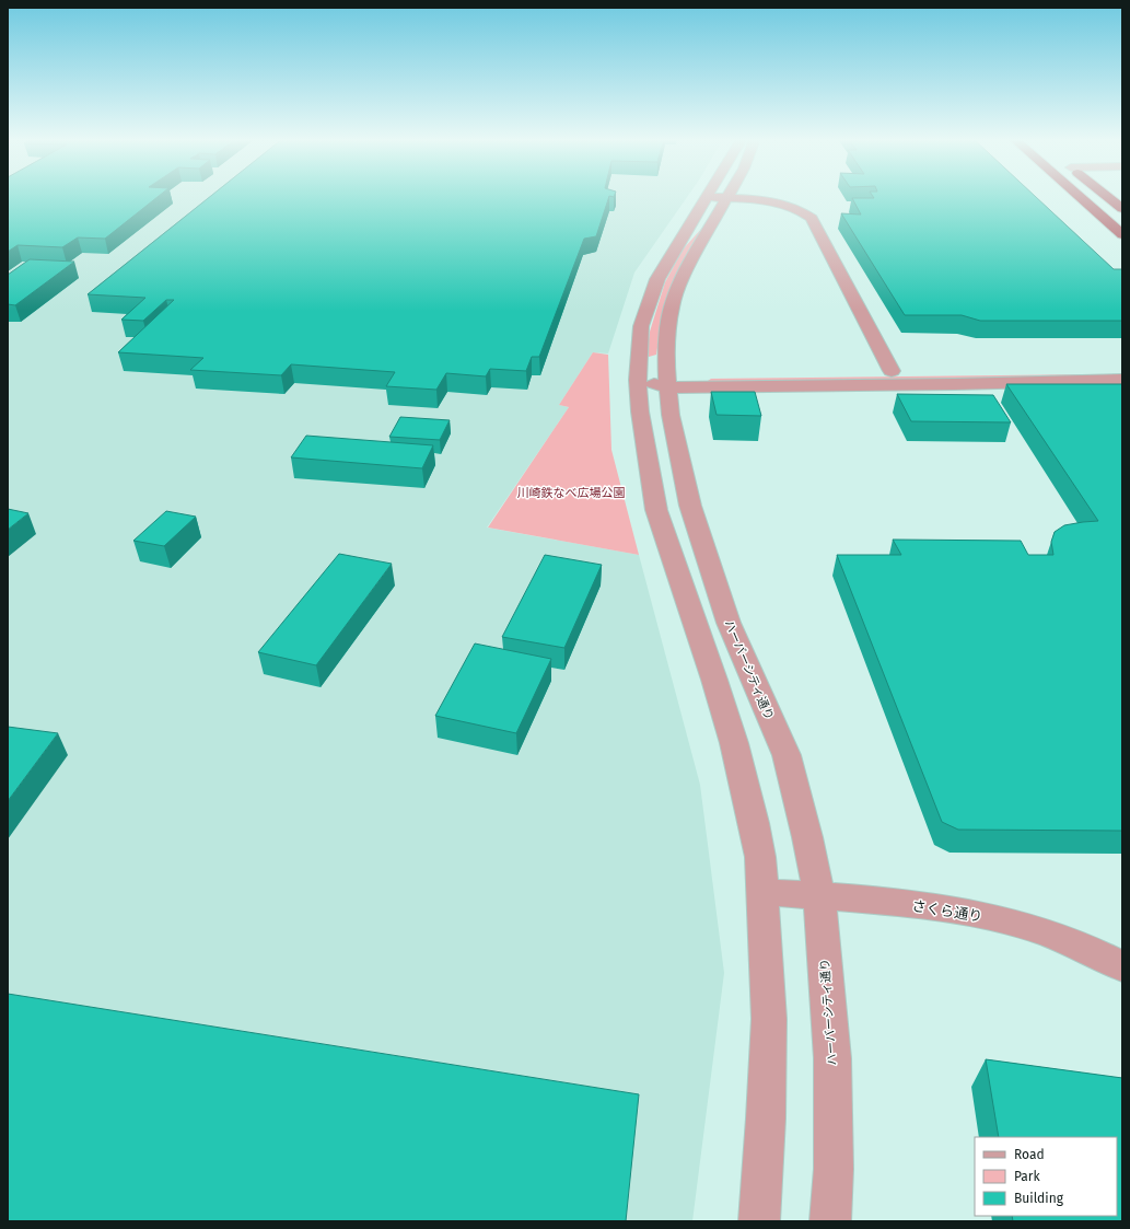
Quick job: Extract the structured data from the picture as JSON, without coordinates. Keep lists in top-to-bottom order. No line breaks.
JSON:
{"streets":{"street":["ハーバーシティ通り","さくら通り"]},"crossings":[["ハーバーシティ通り","さくら通り"]],"parks":["川崎鉄なべ広場公園"],"legend":["Road","Park","Building"]}
